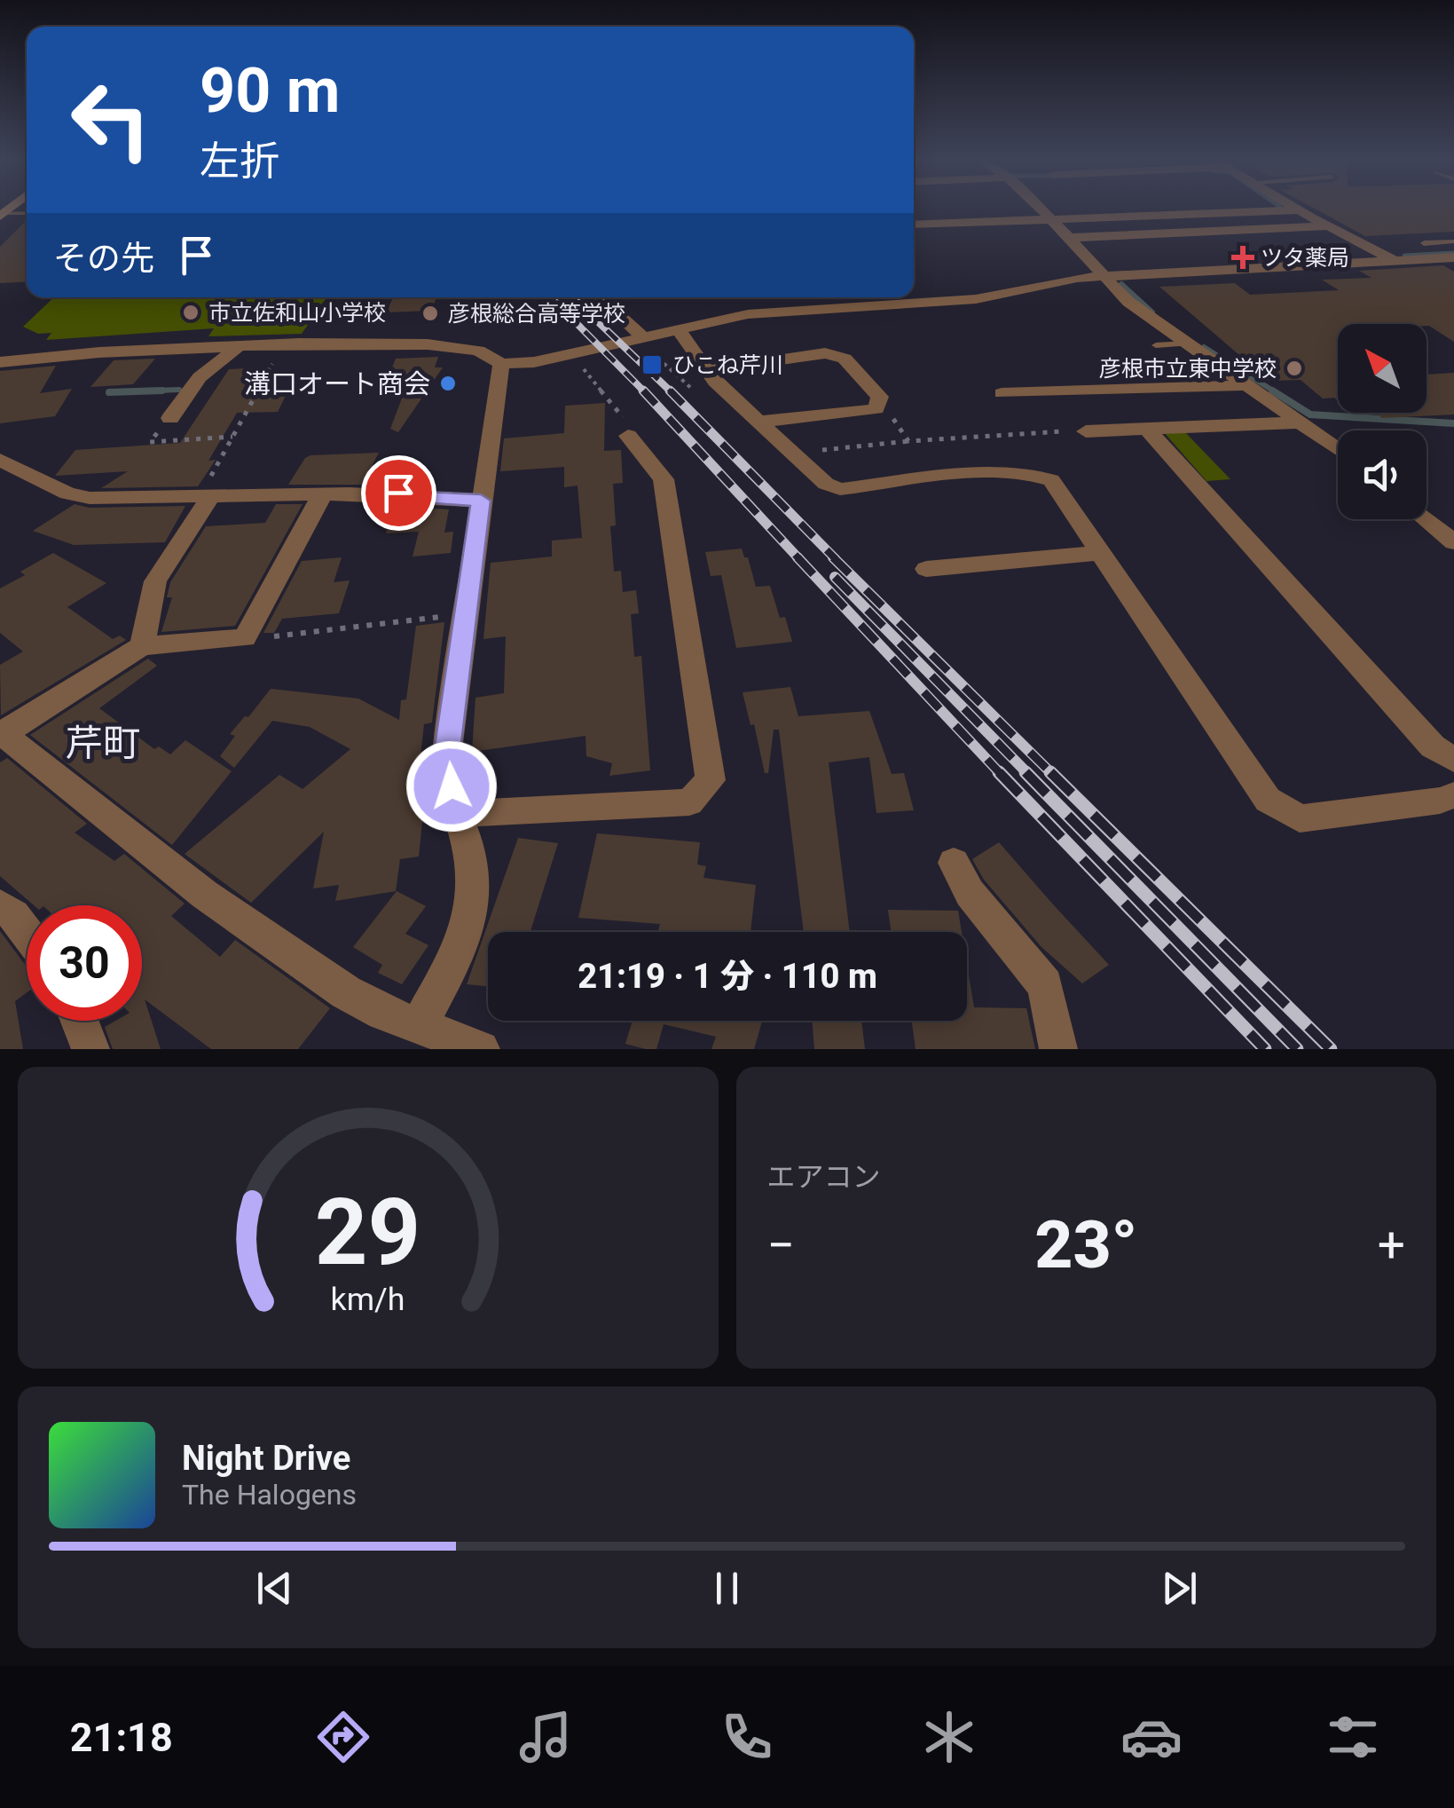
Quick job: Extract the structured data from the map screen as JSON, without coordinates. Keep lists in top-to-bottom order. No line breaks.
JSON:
{"districts":["芹町"],"places":{"health":["ツタ薬局"],"other":["市立佐和山小学校","彦根総合高等学校","彦根市立東中学校","溝口オート商会"],"transit":["ひこね芹川"]},"north":"top left","page":{"turn":["90 m","左折"],"then":"その先","limit":"30","trip":"21:19 · 1 分 · 110 m","tile":"エアコン","heat":["−","23°","+"],"song":["Night Drive","The Halogens"],"tabs":"21:18","gauge":["29","km/h"]}}
